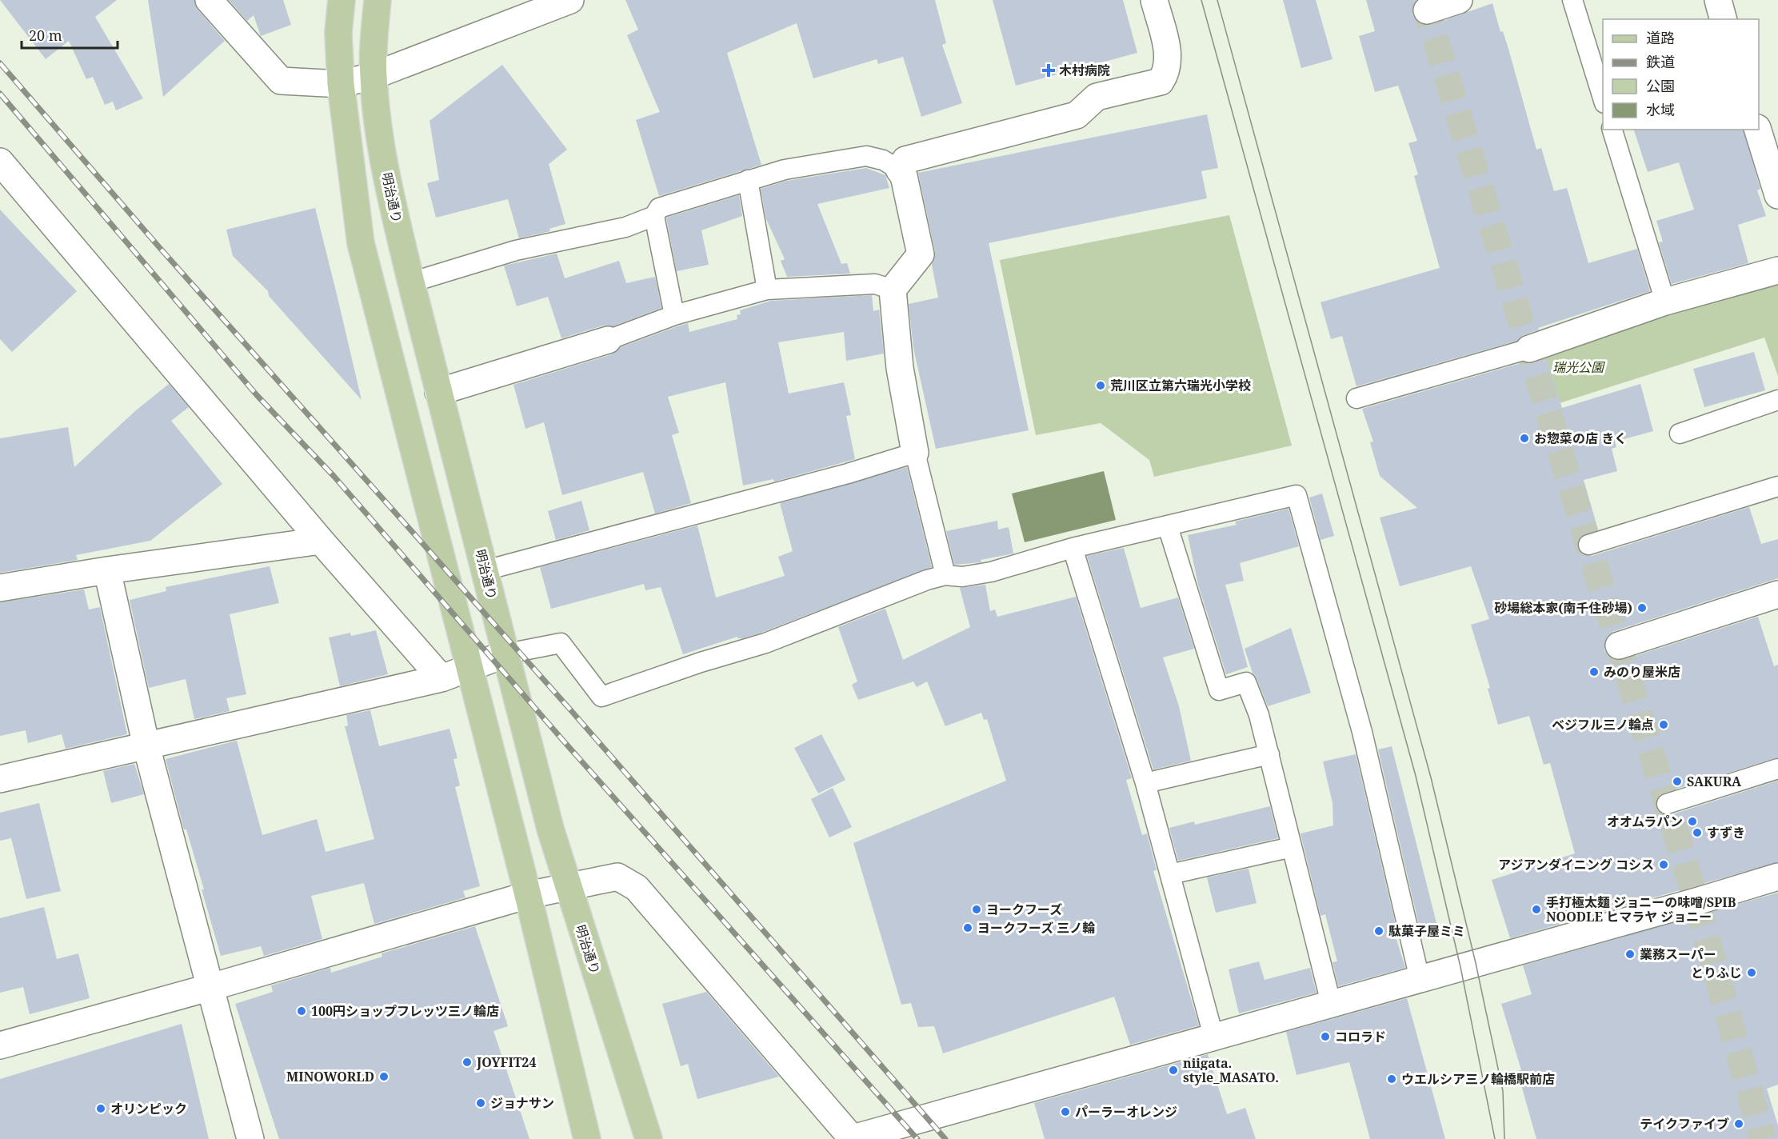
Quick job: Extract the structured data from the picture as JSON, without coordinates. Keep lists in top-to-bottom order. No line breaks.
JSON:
{"streets":{"main road":["明治通り"]},"parks":["瑞光公園"],"places":{"health":["木村病院"],"other":["荒川区立第六瑞光小学校","お惣菜の店 きく","砂場総本家(南千住砂場)","みのり屋米店","ベジフル三ノ輪点","SAKURA","オオムラパン","すずき","アジアンダイニング コシス","ヨークフーズ","手打極太麺 ジョニーの味噌/SPIB NOODLE ヒマラヤ ジョニー","ヨークフーズ 三ノ輪","駄菓子屋ミミ","業務スーパー","とりふじ","100円ショップフレッツ三ノ輪店","コロラド","JOYFIT24","niigata. style_MASATO.","MINOWORLD","ウエルシア三ノ輪橋駅前店","ジョナサン","オリンピック","パーラーオレンジ","テイクファイブ"]},"legend":["道路","鉄道","公園","水域"],"scale_bar":"20 m"}
